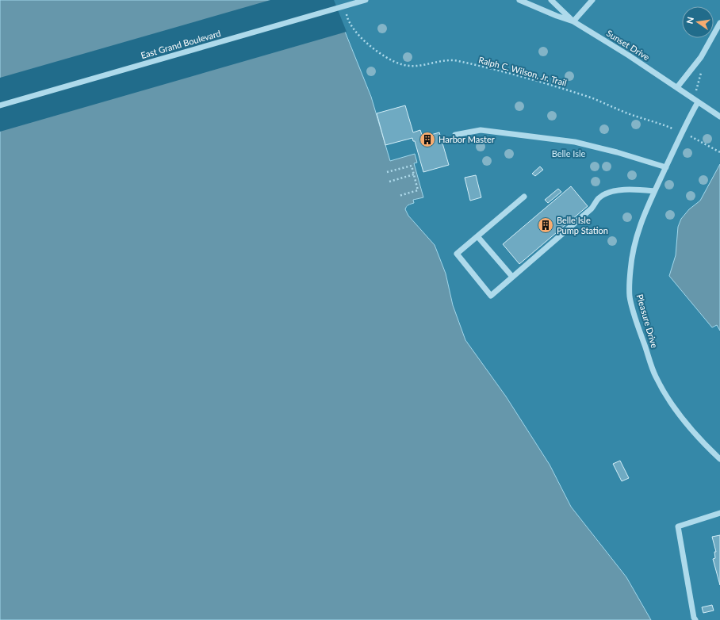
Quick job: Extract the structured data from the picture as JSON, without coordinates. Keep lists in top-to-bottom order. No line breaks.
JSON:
{"streets":{"street":["East Grand Boulevard","Sunset Drive","Pleasure Drive"],"path":["Ralph C. Wilson, Jr. Trail"]},"crossings":[["Sunset Drive","Pleasure Drive"],["Ralph C. Wilson, Jr. Trail","Pleasure Drive"]],"parks":["Belle Isle"],"places":{"building":["Harbor Master","Belle Isle Pump Station"]},"north":"left"}
